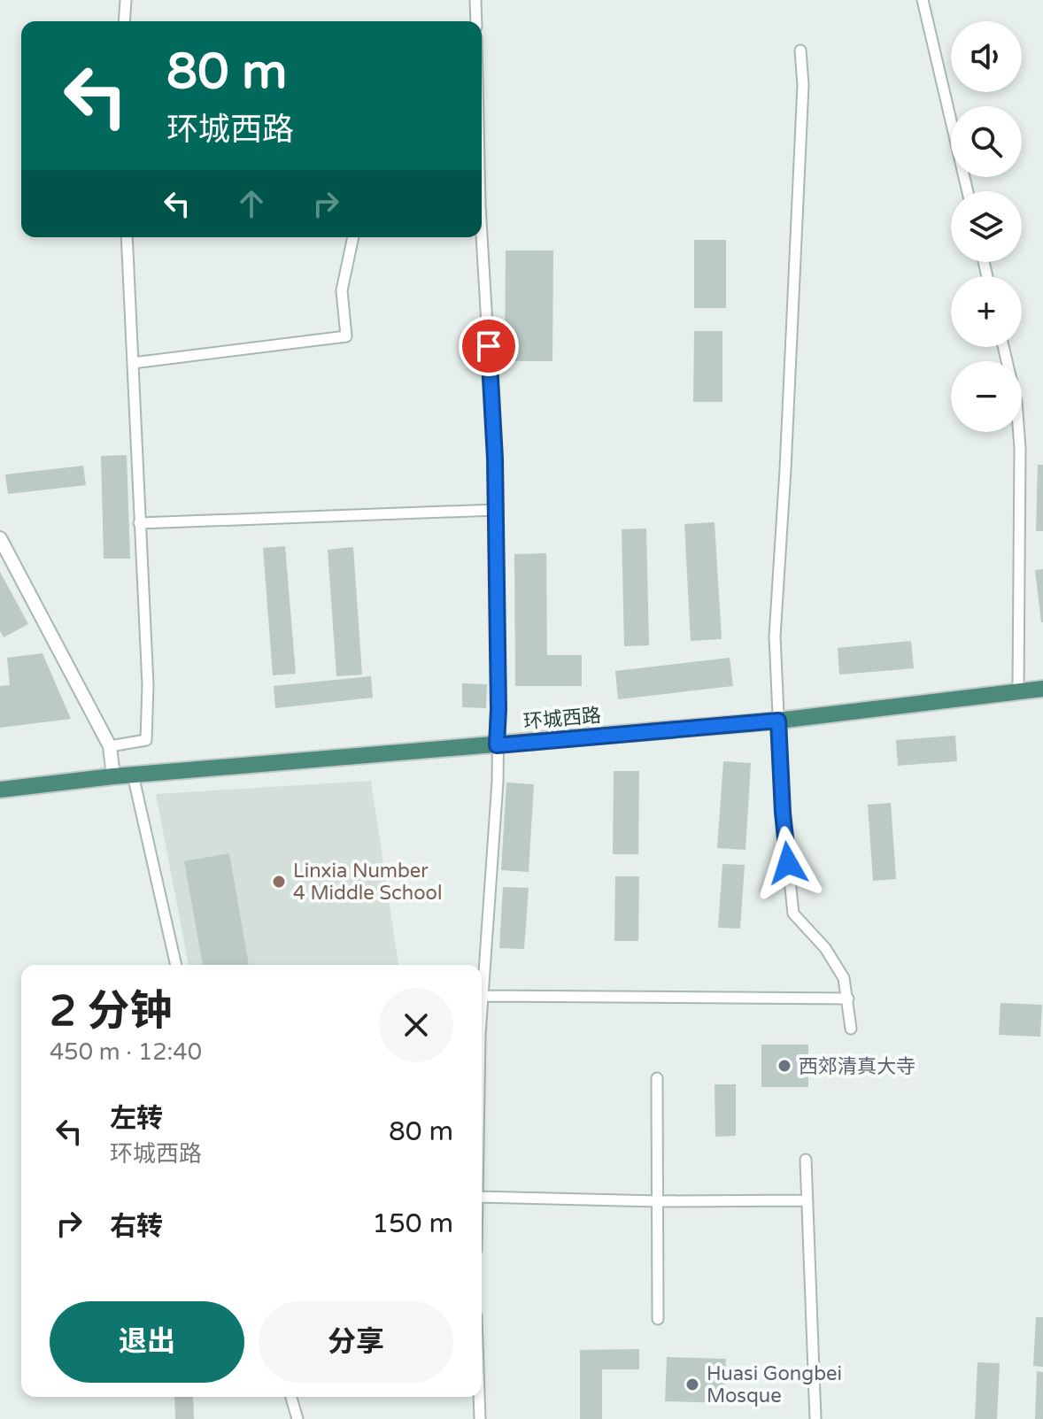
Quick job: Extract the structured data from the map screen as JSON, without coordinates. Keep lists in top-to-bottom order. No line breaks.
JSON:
{"streets":{"highway":["环城西路"]},"places":["Linxia Number 4 Middle School","西郊清真大寺","Huasi Gongbei Mosque"],"page":{"map_buttons":["+","−"],"turn":["80 m","环城西路"],"heading":["2 分钟","450 m · 12:40"],"list":[{"name":"左转","note":"环城西路","value":"80 m"},{"name":"右转","value":"150 m"}],"buttons":["退出","分享"]}}
